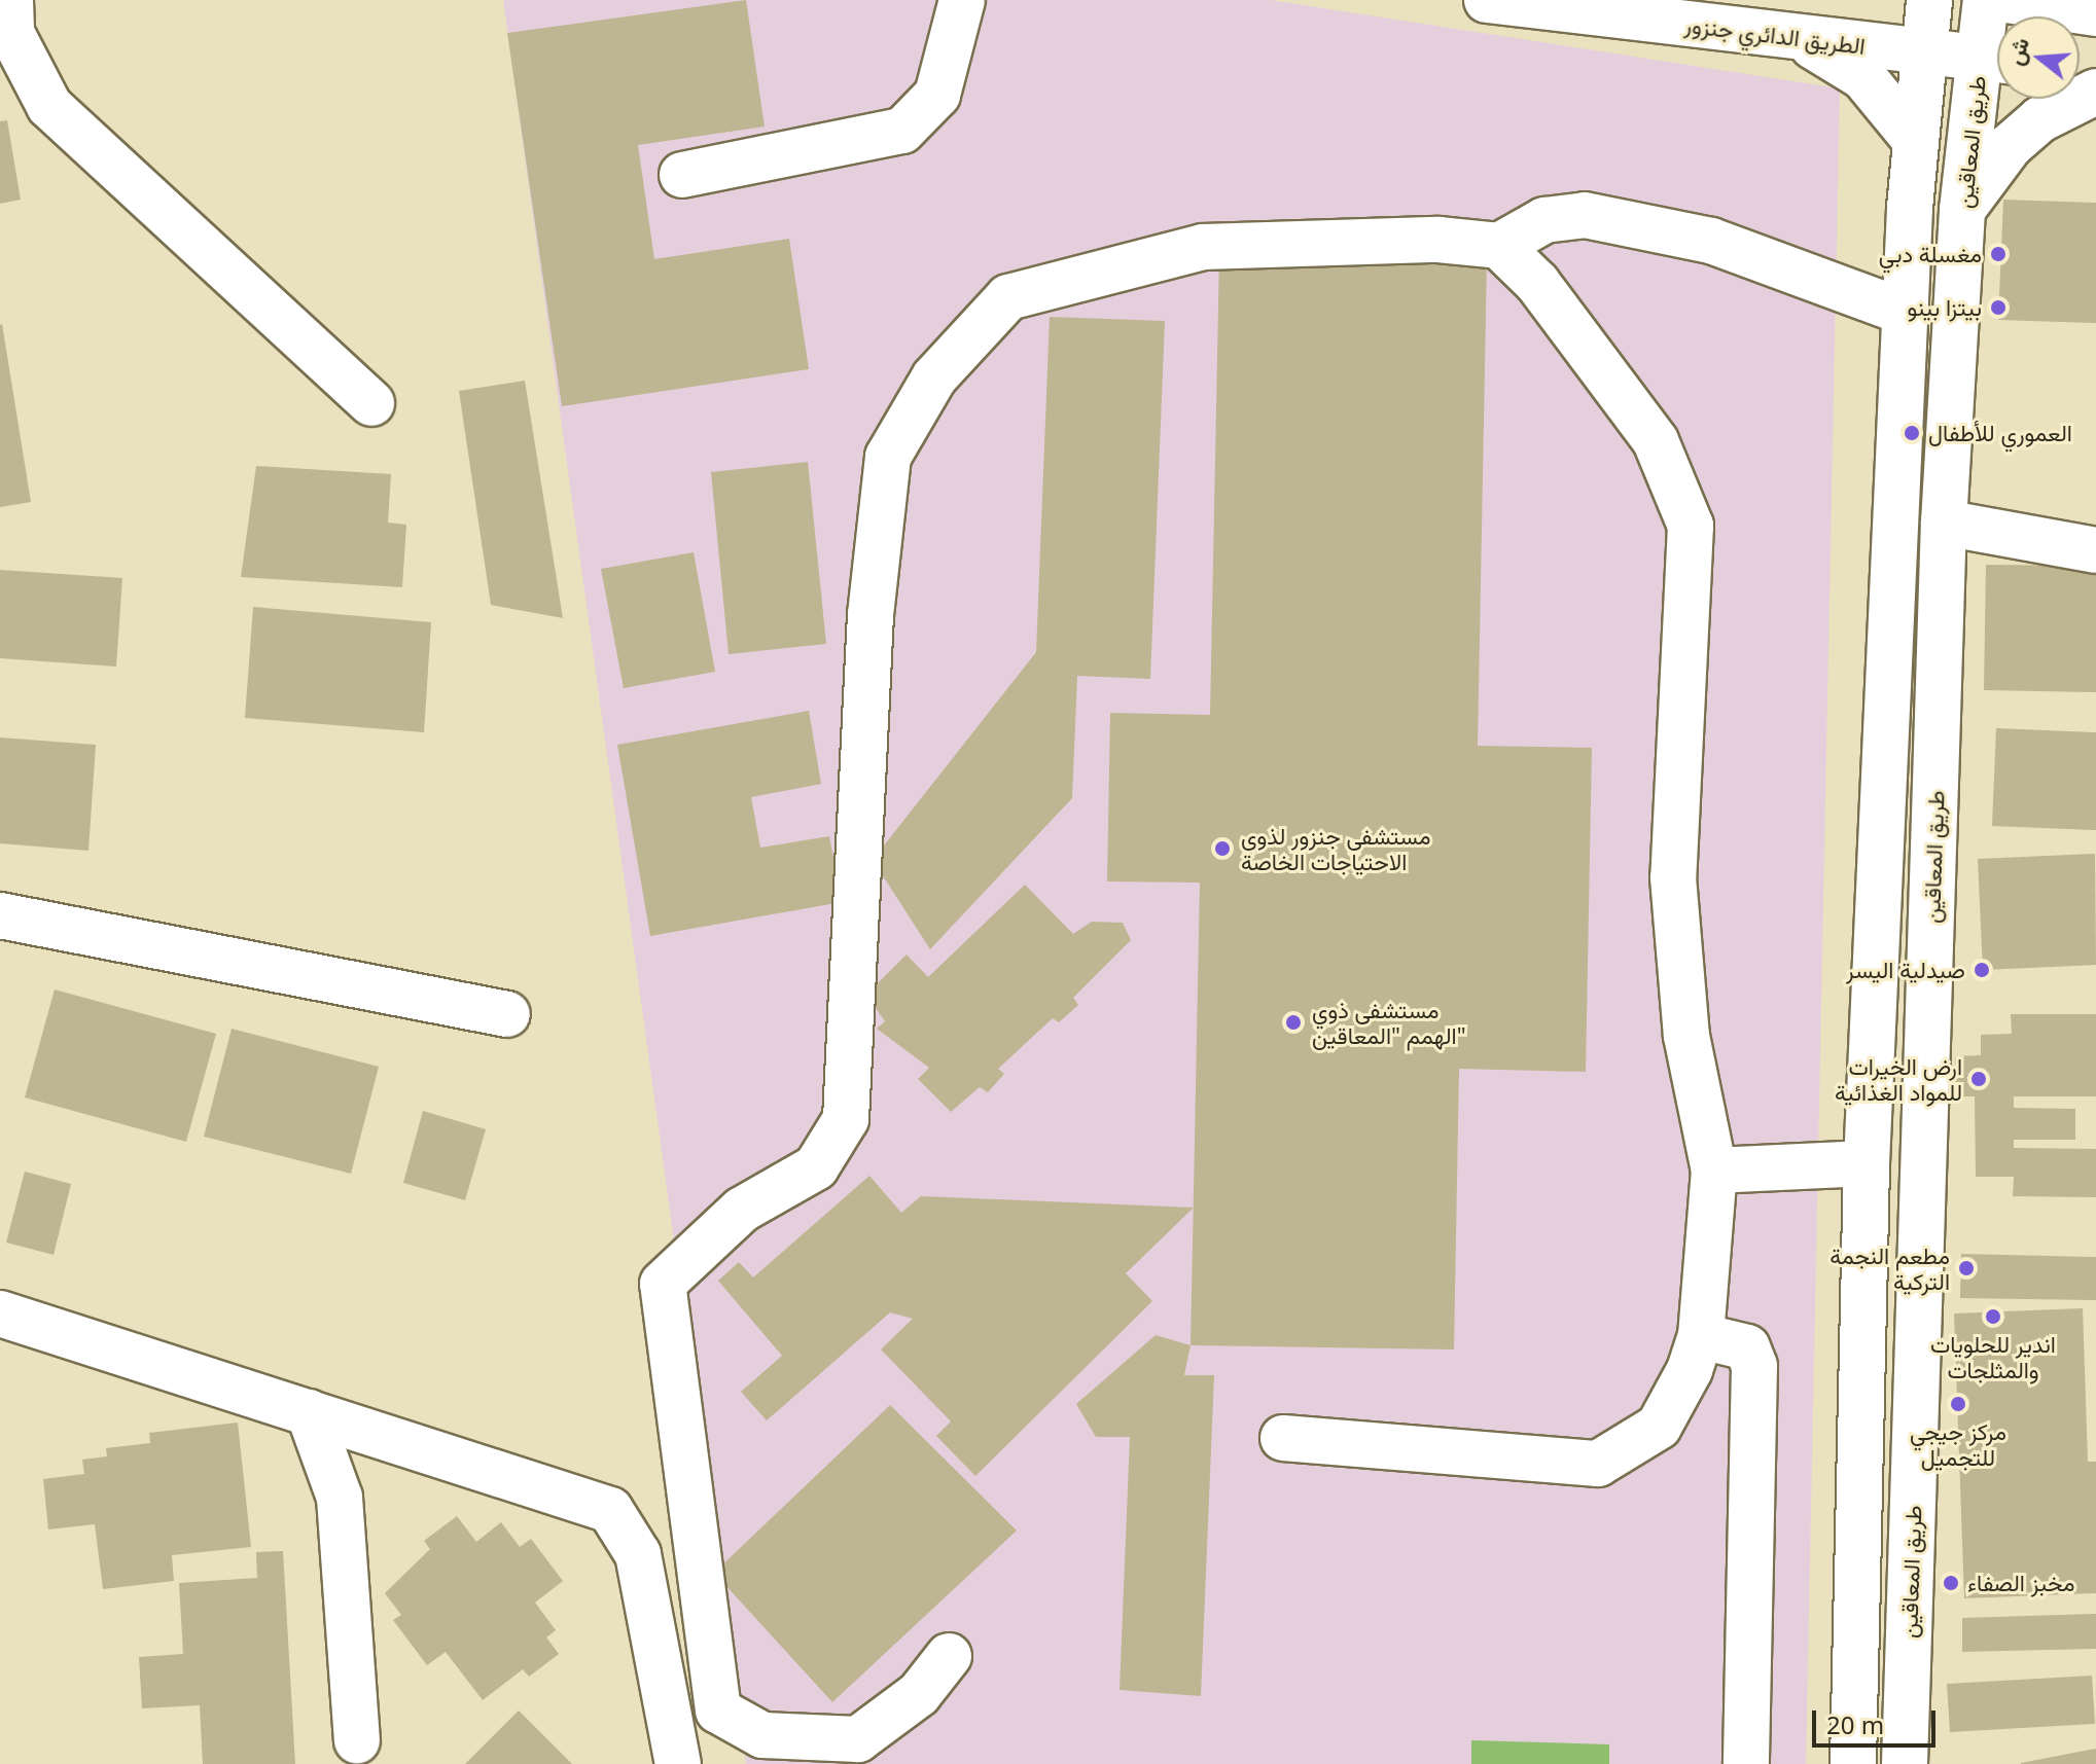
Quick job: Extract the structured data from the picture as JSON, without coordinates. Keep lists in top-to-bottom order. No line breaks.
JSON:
{"streets":{"street":["الطريق الدائري جنزور","طريق المعاقين"]},"crossings":[["الطريق الدائري جنزور","طريق المعاقين"]],"places":["مغسلة دبي","بيتزا بينو","العموري للأطفال","مستشفي جنزور لذوي الاحتياجات الخاصة","صيدلية اليسر","مستشفى ذوي الهمم \"المعاقين\"","ارض الخيرات للمواد الغذائية","مطعم النجمة التركية","اندير للحلويات والمثلجات","مركز جيجي للتجميل","مخبز الصفاء"],"scale_bar":"20 m","north":"left"}
